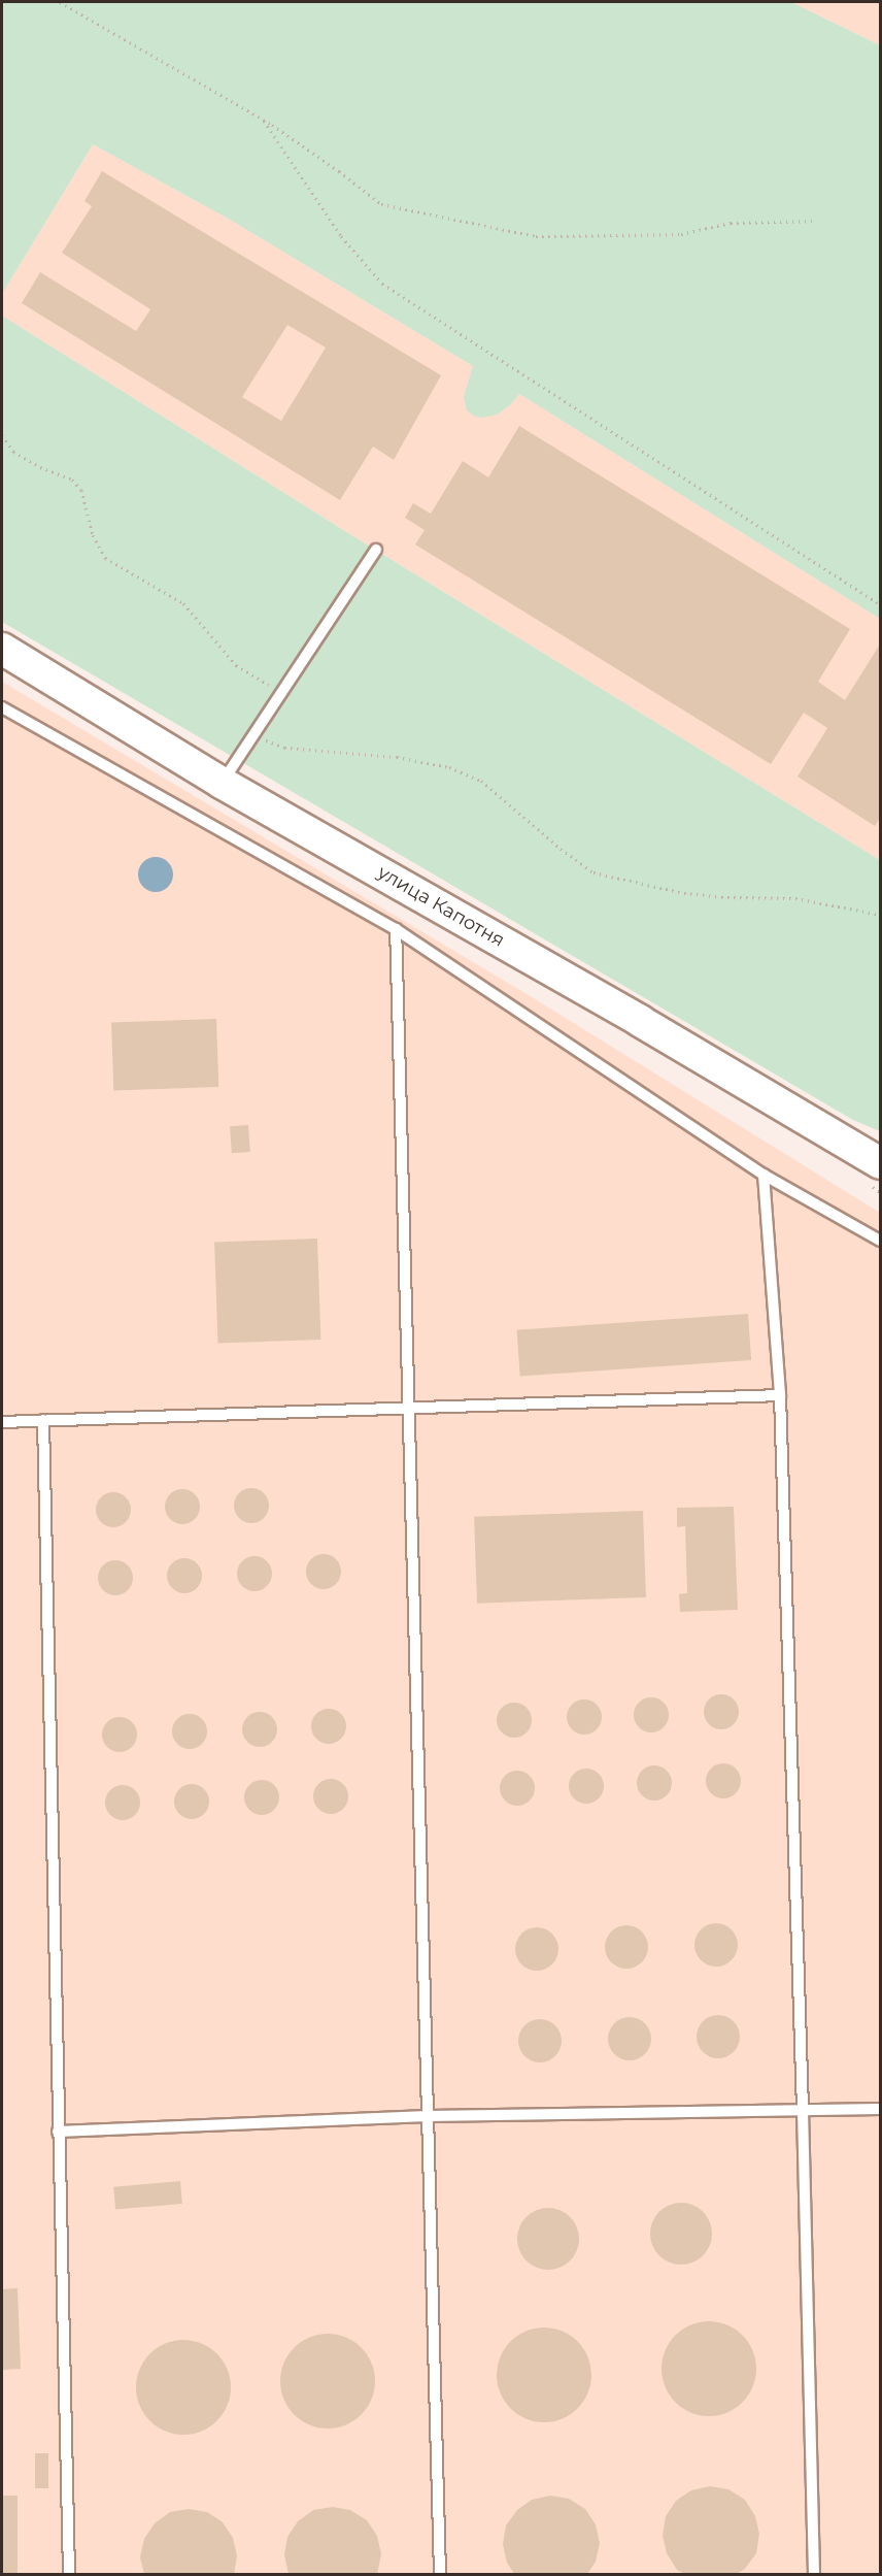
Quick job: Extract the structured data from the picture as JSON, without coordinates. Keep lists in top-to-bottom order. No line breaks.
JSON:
{"streets":{"main road":["улица Капотня"]}}
